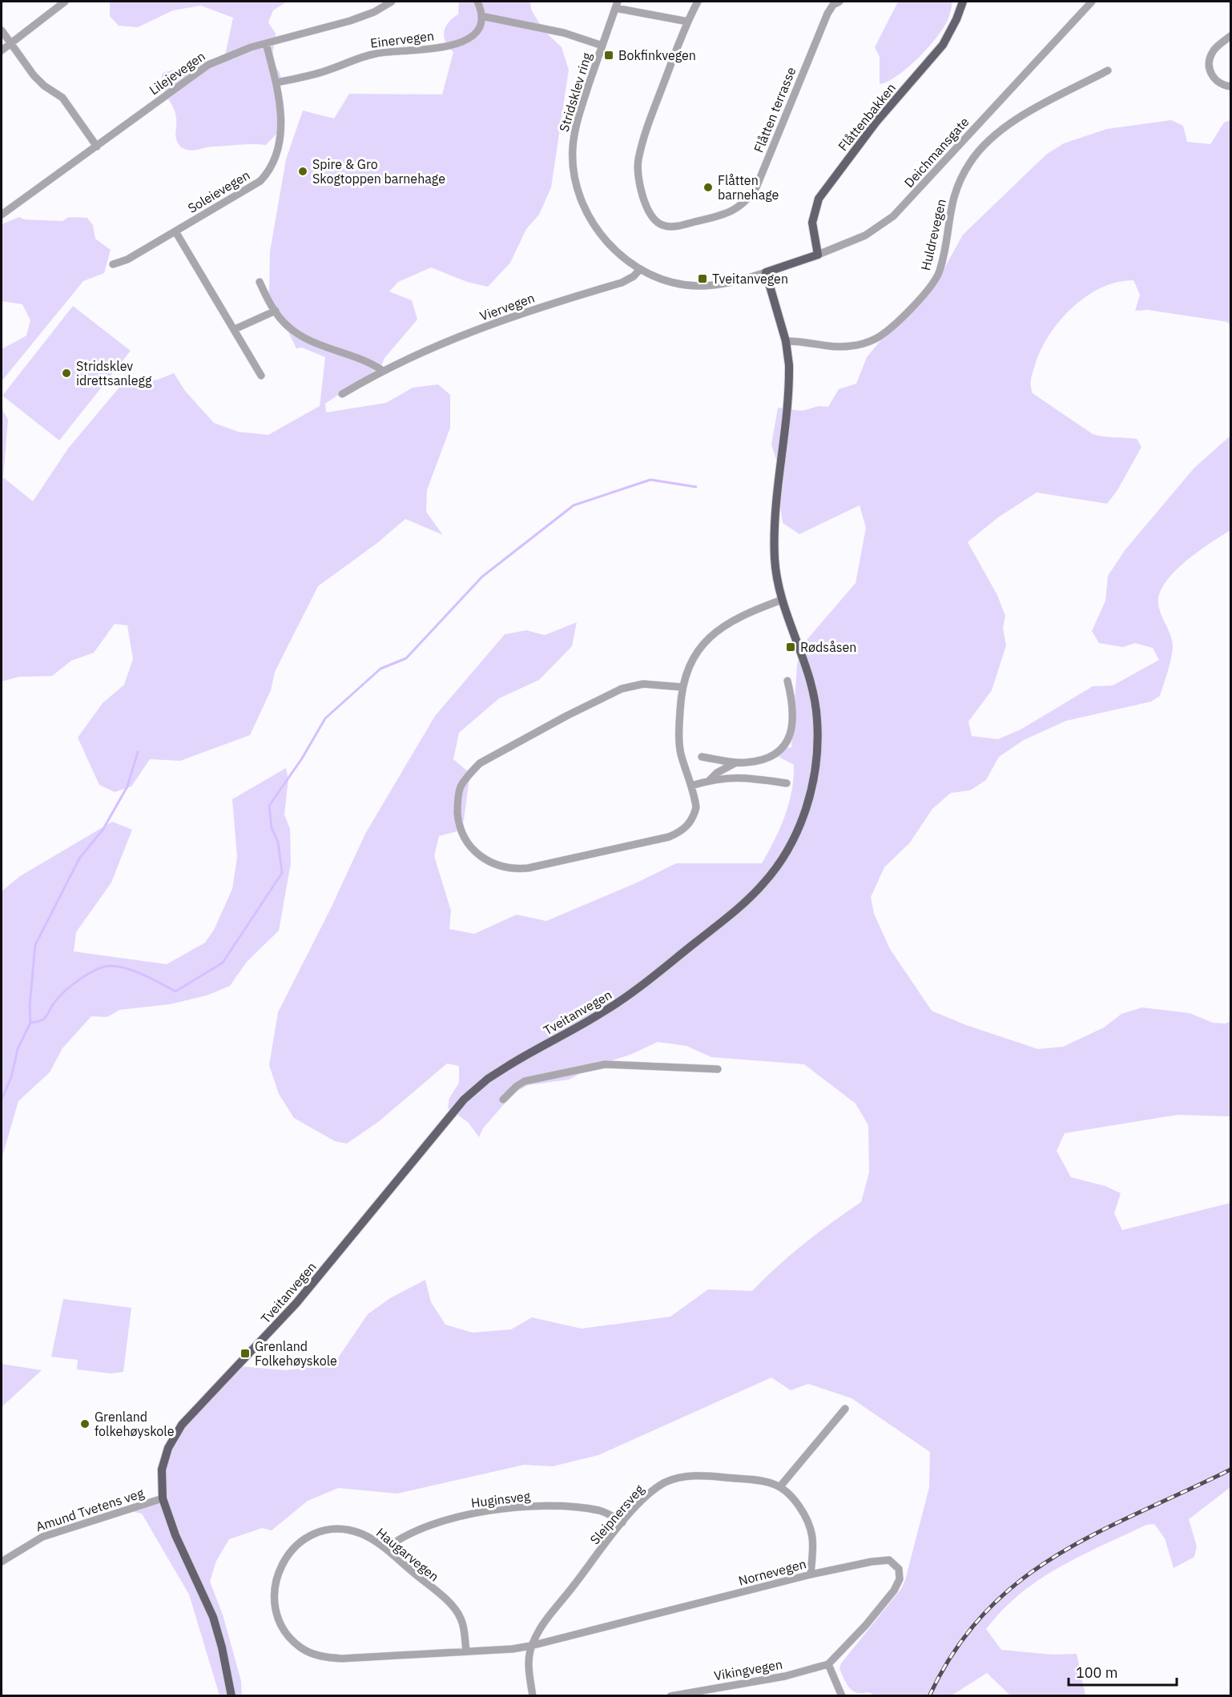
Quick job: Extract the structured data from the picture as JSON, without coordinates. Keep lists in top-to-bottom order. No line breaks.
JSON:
{"streets":{"main road":["Flåttenbakken","Deichmansgate","Tveitanvegen"],"street":["Einervegen","Lilejevegen","Stridsklev ring","Flåtten terrasse","Soleievegen","Huldrevegen","Viervegen","Huginsveg","Amund Tvetens veg","Sleipnersveg","Haugarvegen","Nornevegen","Vikingvegen"]},"crossings":[["Einervegen","Soleievegen"],["Lilejevegen","Soleievegen"],["Stridsklev ring","Deichmansgate"],["Stridsklev ring","Viervegen"],["Stridsklev ring","Tveitanvegen"],["Flåttenbakken","Deichmansgate"],["Deichmansgate","Tveitanvegen"],["Huldrevegen","Tveitanvegen"],["Tveitanvegen","Amund Tvetens veg"],["Huginsveg","Sleipnersveg"],["Huginsveg","Haugarvegen"],["Sleipnersveg","Haugarvegen"],["Sleipnersveg","Nornevegen"],["Haugarvegen","Nornevegen"],["Nornevegen","Vikingvegen"]],"places":{"transit":["Bokfinkvegen","Tveitanvegen","Rødsåsen","Grenland Folkehøyskole"],"other":["Spire & Gro Skogtoppen barnehage","Flåtten barnehage","Stridsklev idrettsanlegg","Grenland folkehøyskole"]},"scale_bar":"100 m"}
